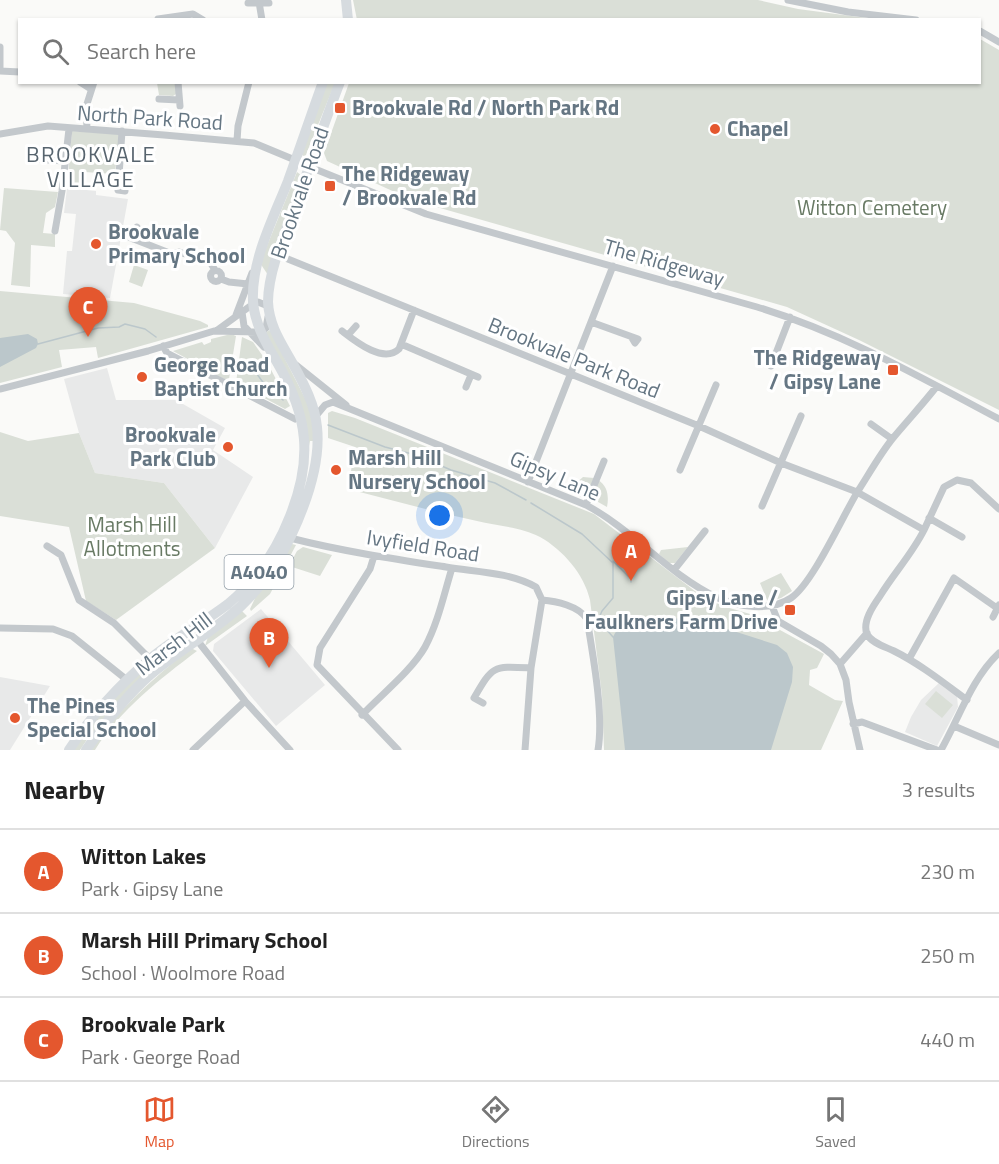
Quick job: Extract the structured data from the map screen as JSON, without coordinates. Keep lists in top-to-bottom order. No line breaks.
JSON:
{"streets":{"main road":["Brookvale Road","A4040","Marsh Hill"],"street":["North Park Road","The Ridgeway","Brookvale Park Road","Gipsy Lane","Ivyfield Road"]},"crossings":[["North Park Road","Brookvale Road"],["Brookvale Road","The Ridgeway"],["Brookvale Road","Brookvale Park Road"],["Brookvale Road","Marsh Hill"],["Gipsy Lane","Marsh Hill"],["Ivyfield Road","Marsh Hill"]],"districts":["BROOKVALE VILLAGE"],"parks":["Witton Cemetery","Marsh Hill Allotments"],"places":{"transit":["Brookvale Rd / North Park Rd","The Ridgeway / Brookvale Rd","The Ridgeway / Gipsy Lane","Gipsy Lane / Faulkners Farm Drive"],"other":["Chapel","Brookvale Primary School","George Road Baptist Church","Brookvale Park Club","Marsh Hill Nursery School","The Pines Special School"]},"page":{"search":"Search here","pins":["C","A","B"],"heading":["Nearby","3 results"],"list":[{"mark":"A","name":"Witton Lakes","note":"Park · Gipsy Lane","value":"230 m"},{"mark":"B","name":"Marsh Hill Primary School","note":"School · Woolmore Road","value":"250 m"},{"mark":"C","name":"Brookvale Park","note":"Park · George Road","value":"440 m"}],"nav":["Map","Directions","Saved"]}}
